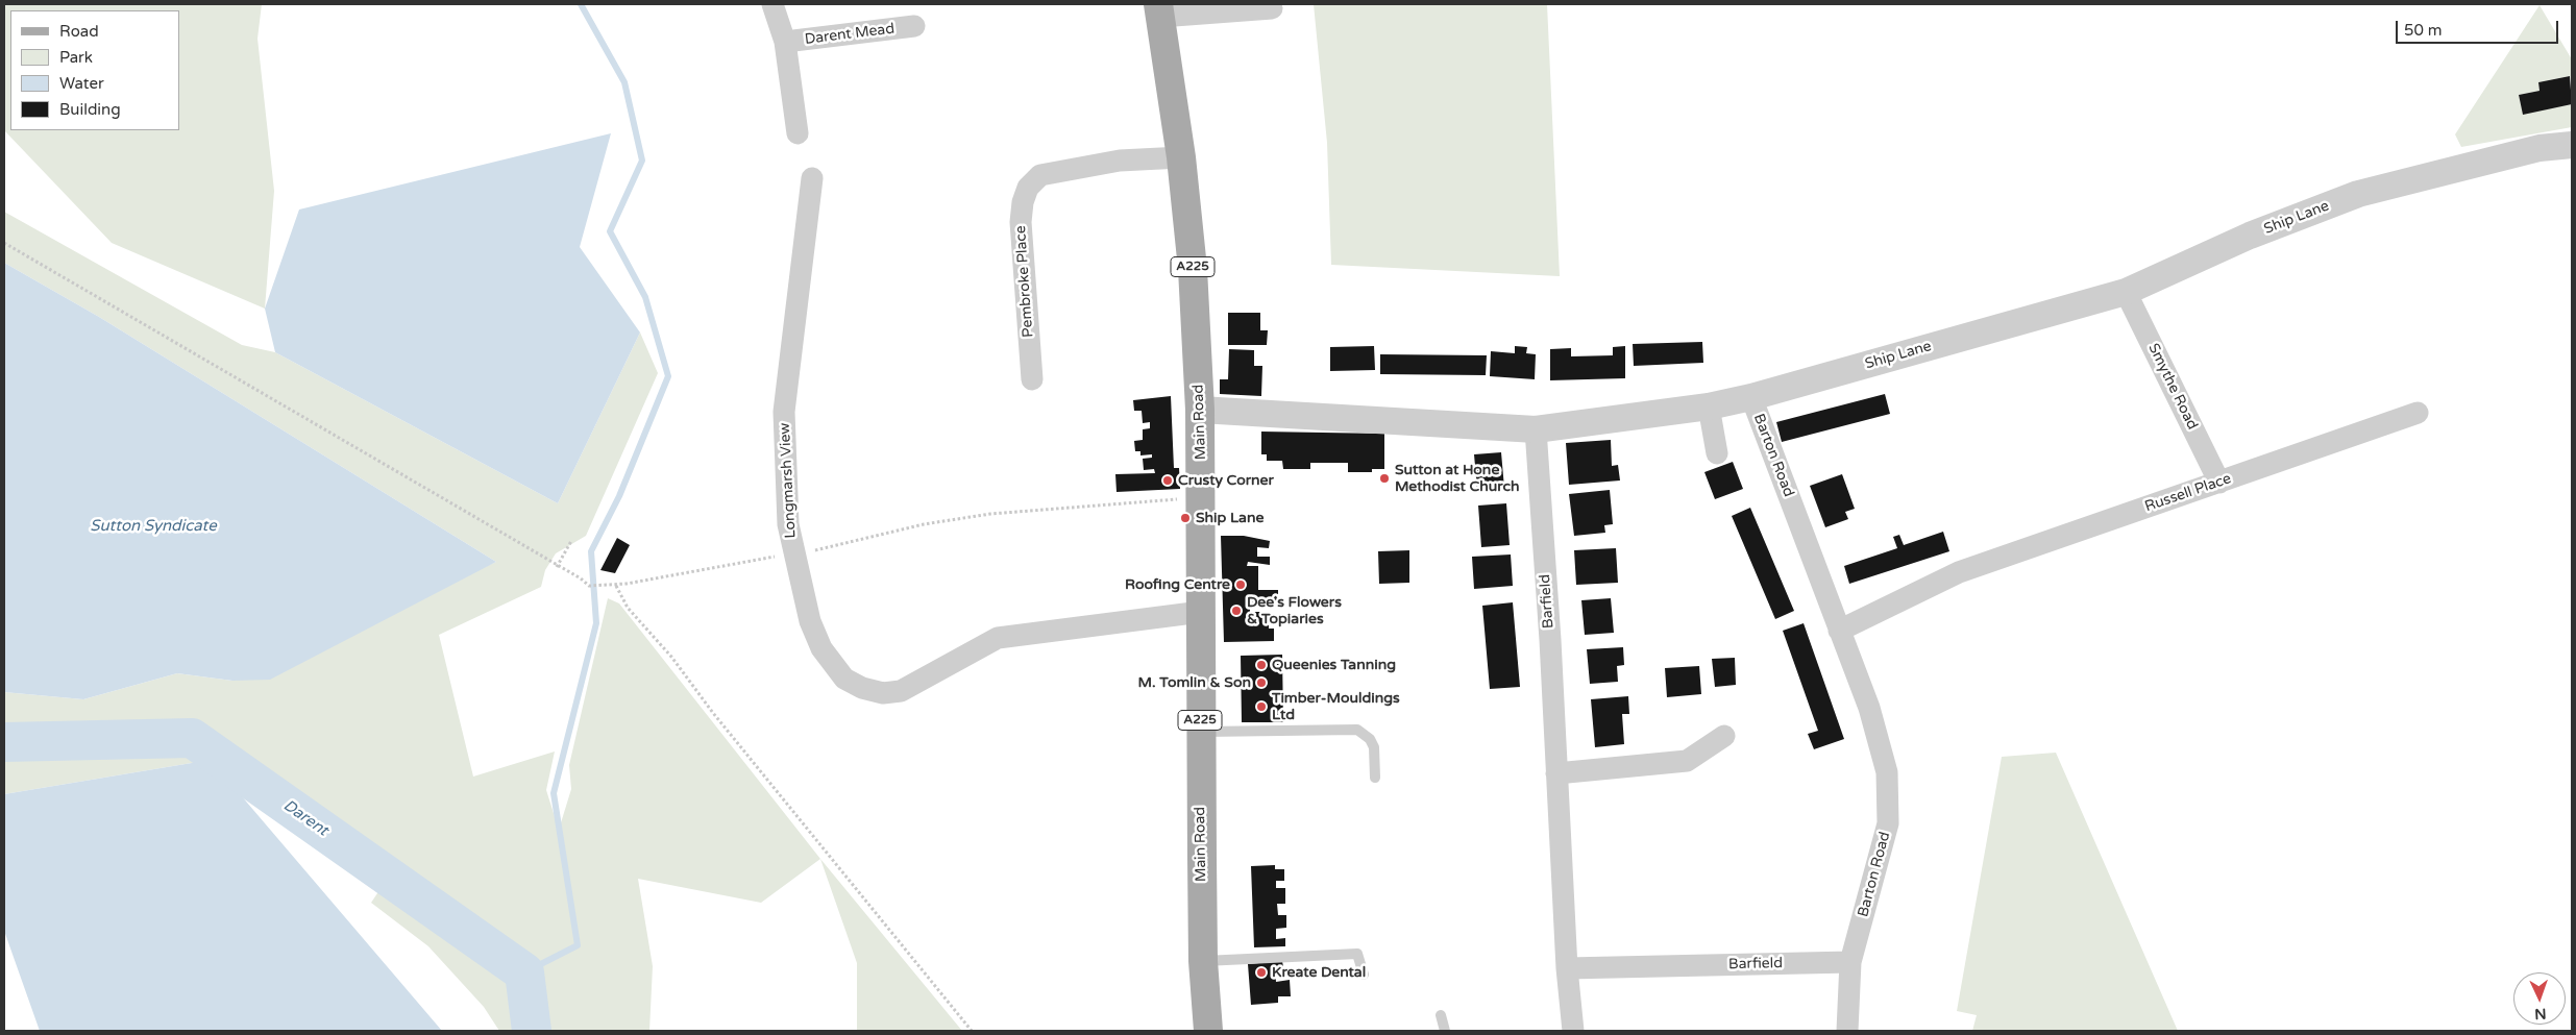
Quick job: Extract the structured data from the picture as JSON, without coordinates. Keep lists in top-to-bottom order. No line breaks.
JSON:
{"streets":{"main road":["A225","Main Road"],"street":["Darent Mead","Ship Lane","Pembroke Place","Smythe Road","Barton Road","Longmarsh View","Russell Place","Barfield"]},"crossings":[["Ship Lane","Smythe Road"],["Ship Lane","Main Road"],["Ship Lane","Barton Road"],["Ship Lane","Barfield"],["Pembroke Place","Main Road"],["Smythe Road","Russell Place"],["Main Road","Longmarsh View"],["Barton Road","Russell Place"],["Barton Road","Barfield"]],"water":["Sutton Syndicate","Darent"],"places":["Sutton at Hone Methodist Church","Crusty Corner","Ship Lane","Roofing Centre","Dee's Flowers & Topiaries","Queenies Tanning","M. Tomlin & Son","Timber-Mouldings Ltd","Kreate Dental"],"legend":["Road","Park","Water","Building"],"scale_bar":"50 m","north":"bottom"}
